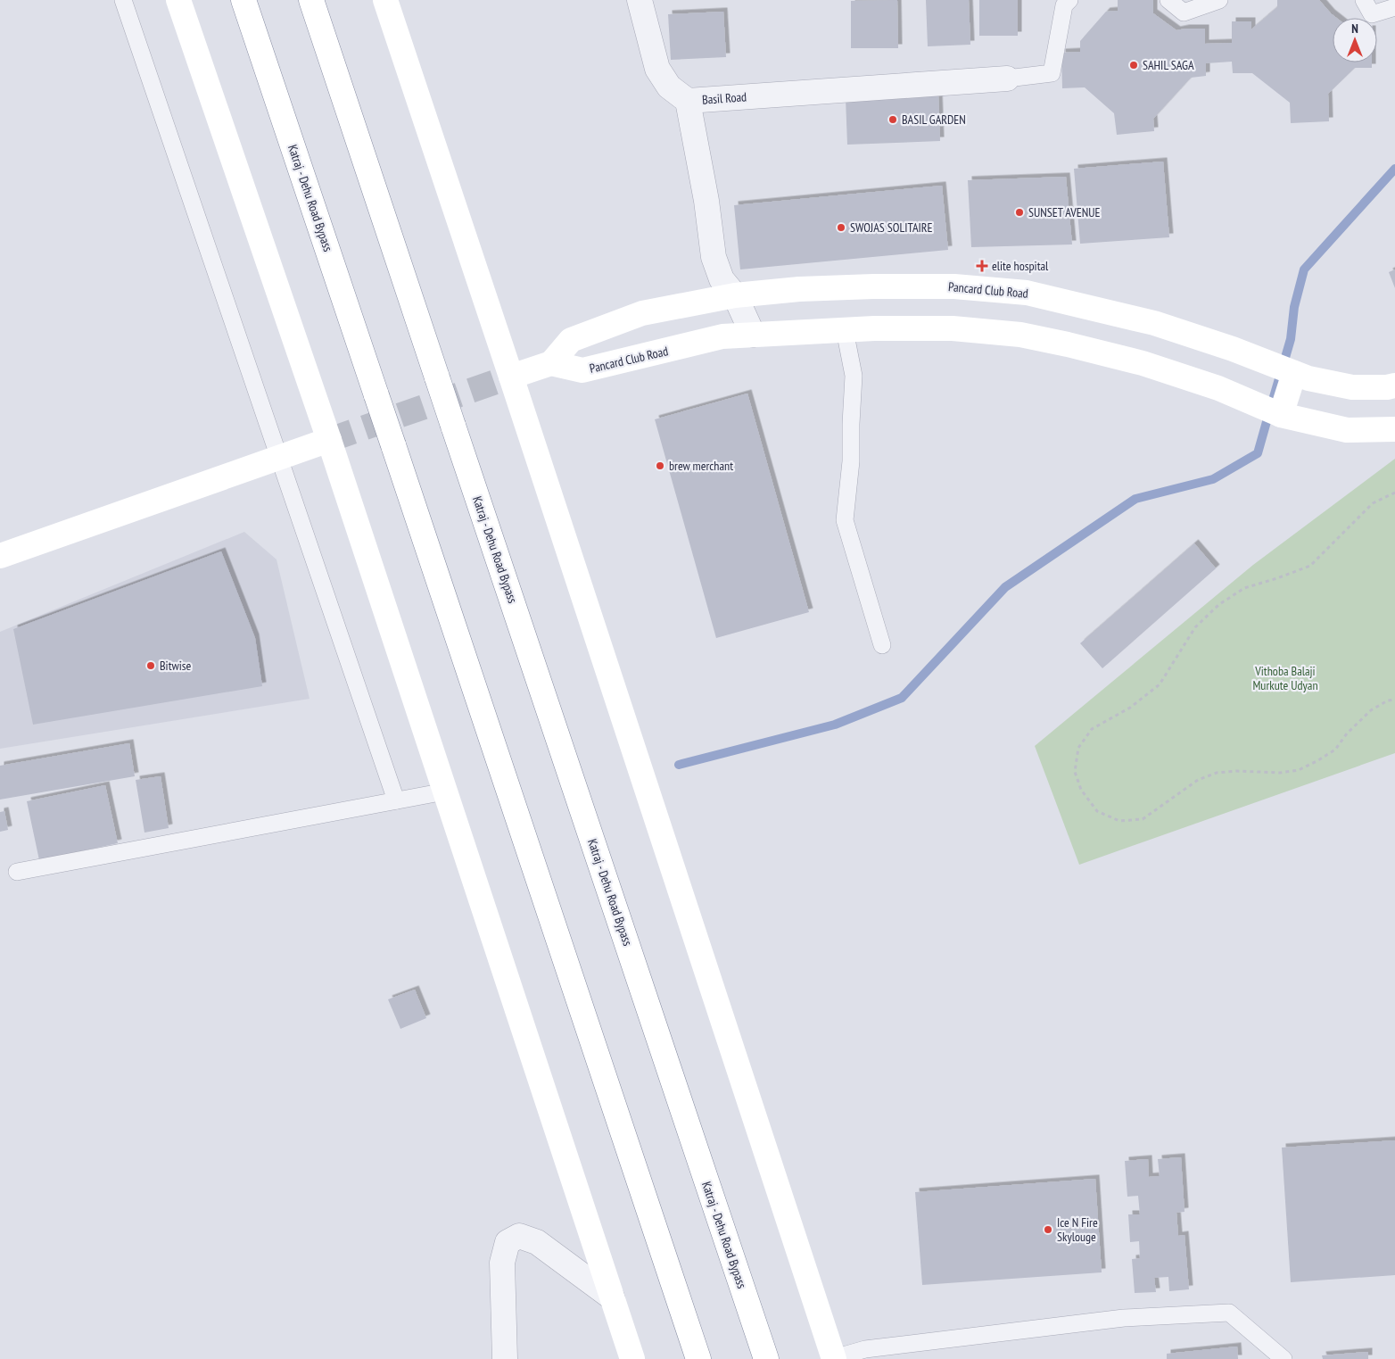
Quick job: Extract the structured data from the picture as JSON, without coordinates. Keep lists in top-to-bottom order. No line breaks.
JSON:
{"streets":{"main road":["Katraj - Dehu Road Bypass","Pancard Club Road"],"street":["Basil Road"]},"crossings":[["Basil Road","Pancard Club Road"]],"parks":["Vithoba Balaji Murkute Udyan"],"places":{"other":["SAHIL SAGA","BASIL GARDEN","SUNSET AVENUE","SWOJAS SOLITAIRE","brew merchant","Bitwise","Ice N Fire Skylouge"],"health":["elite hospital"]},"north":"top"}
